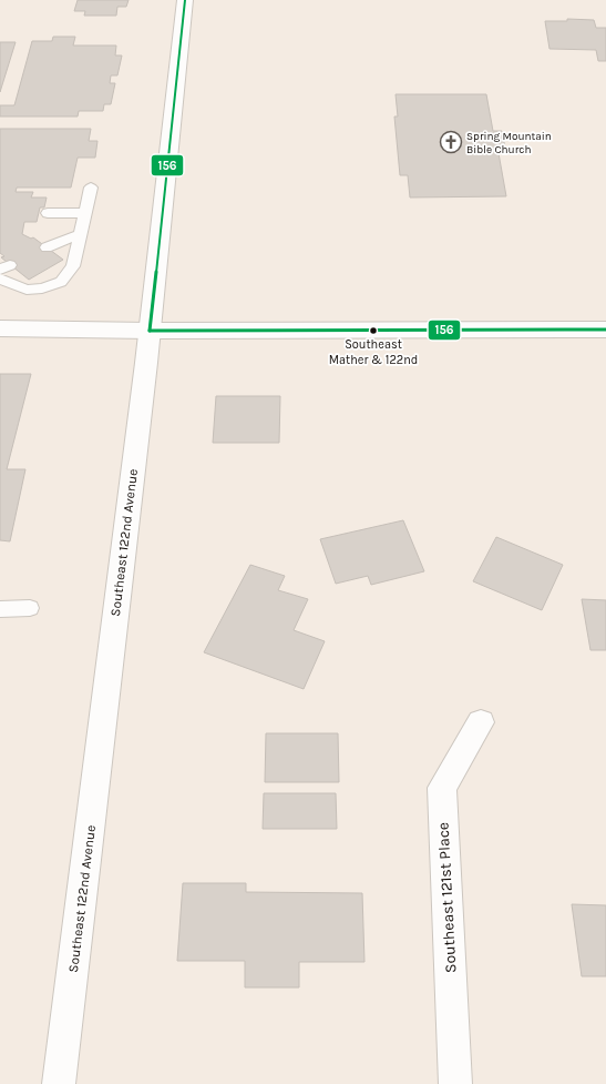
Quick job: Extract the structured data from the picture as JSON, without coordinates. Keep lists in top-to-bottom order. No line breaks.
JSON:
{"streets":{"main road":["Southeast 122nd Avenue","Southeast 121st Place"]},"places":{"church":["Spring Mountain Bible Church"],"other":["Southeast Mather & 122nd"]},"lines":["transit line 156"]}
